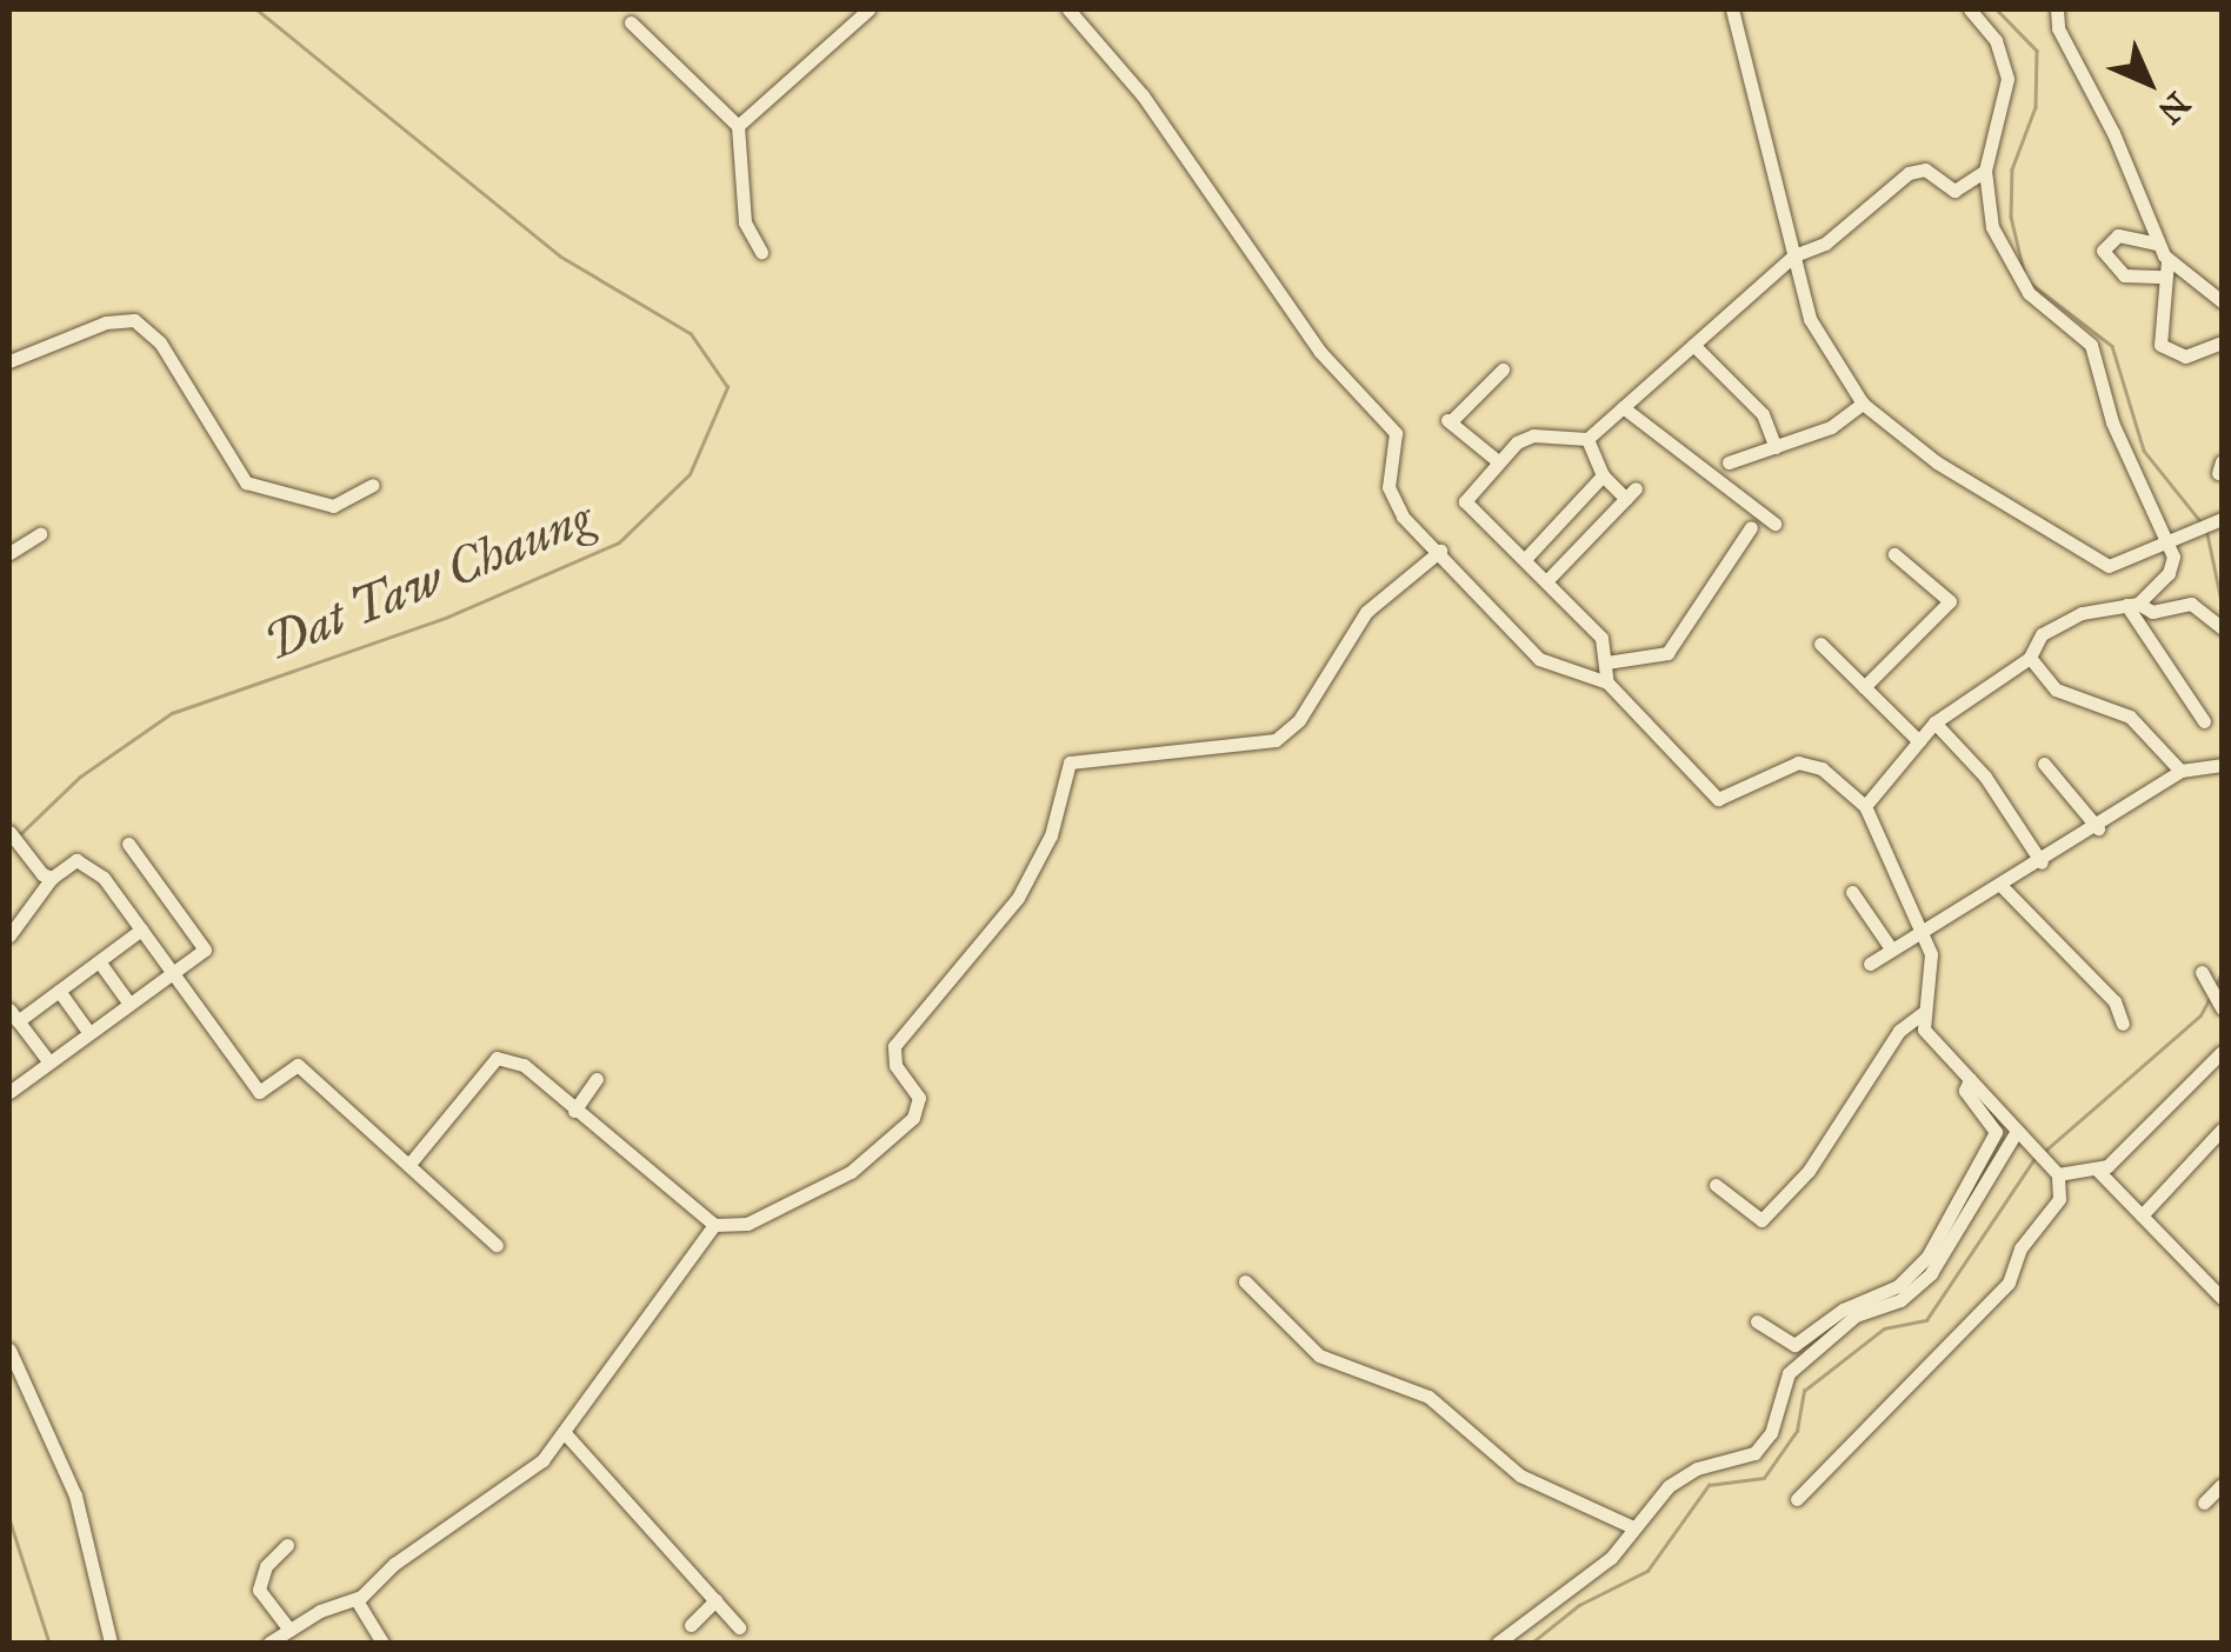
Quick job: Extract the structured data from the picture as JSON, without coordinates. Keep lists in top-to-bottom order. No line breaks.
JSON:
{"water":["Dat Taw Chaung"],"north":"bottom right"}
